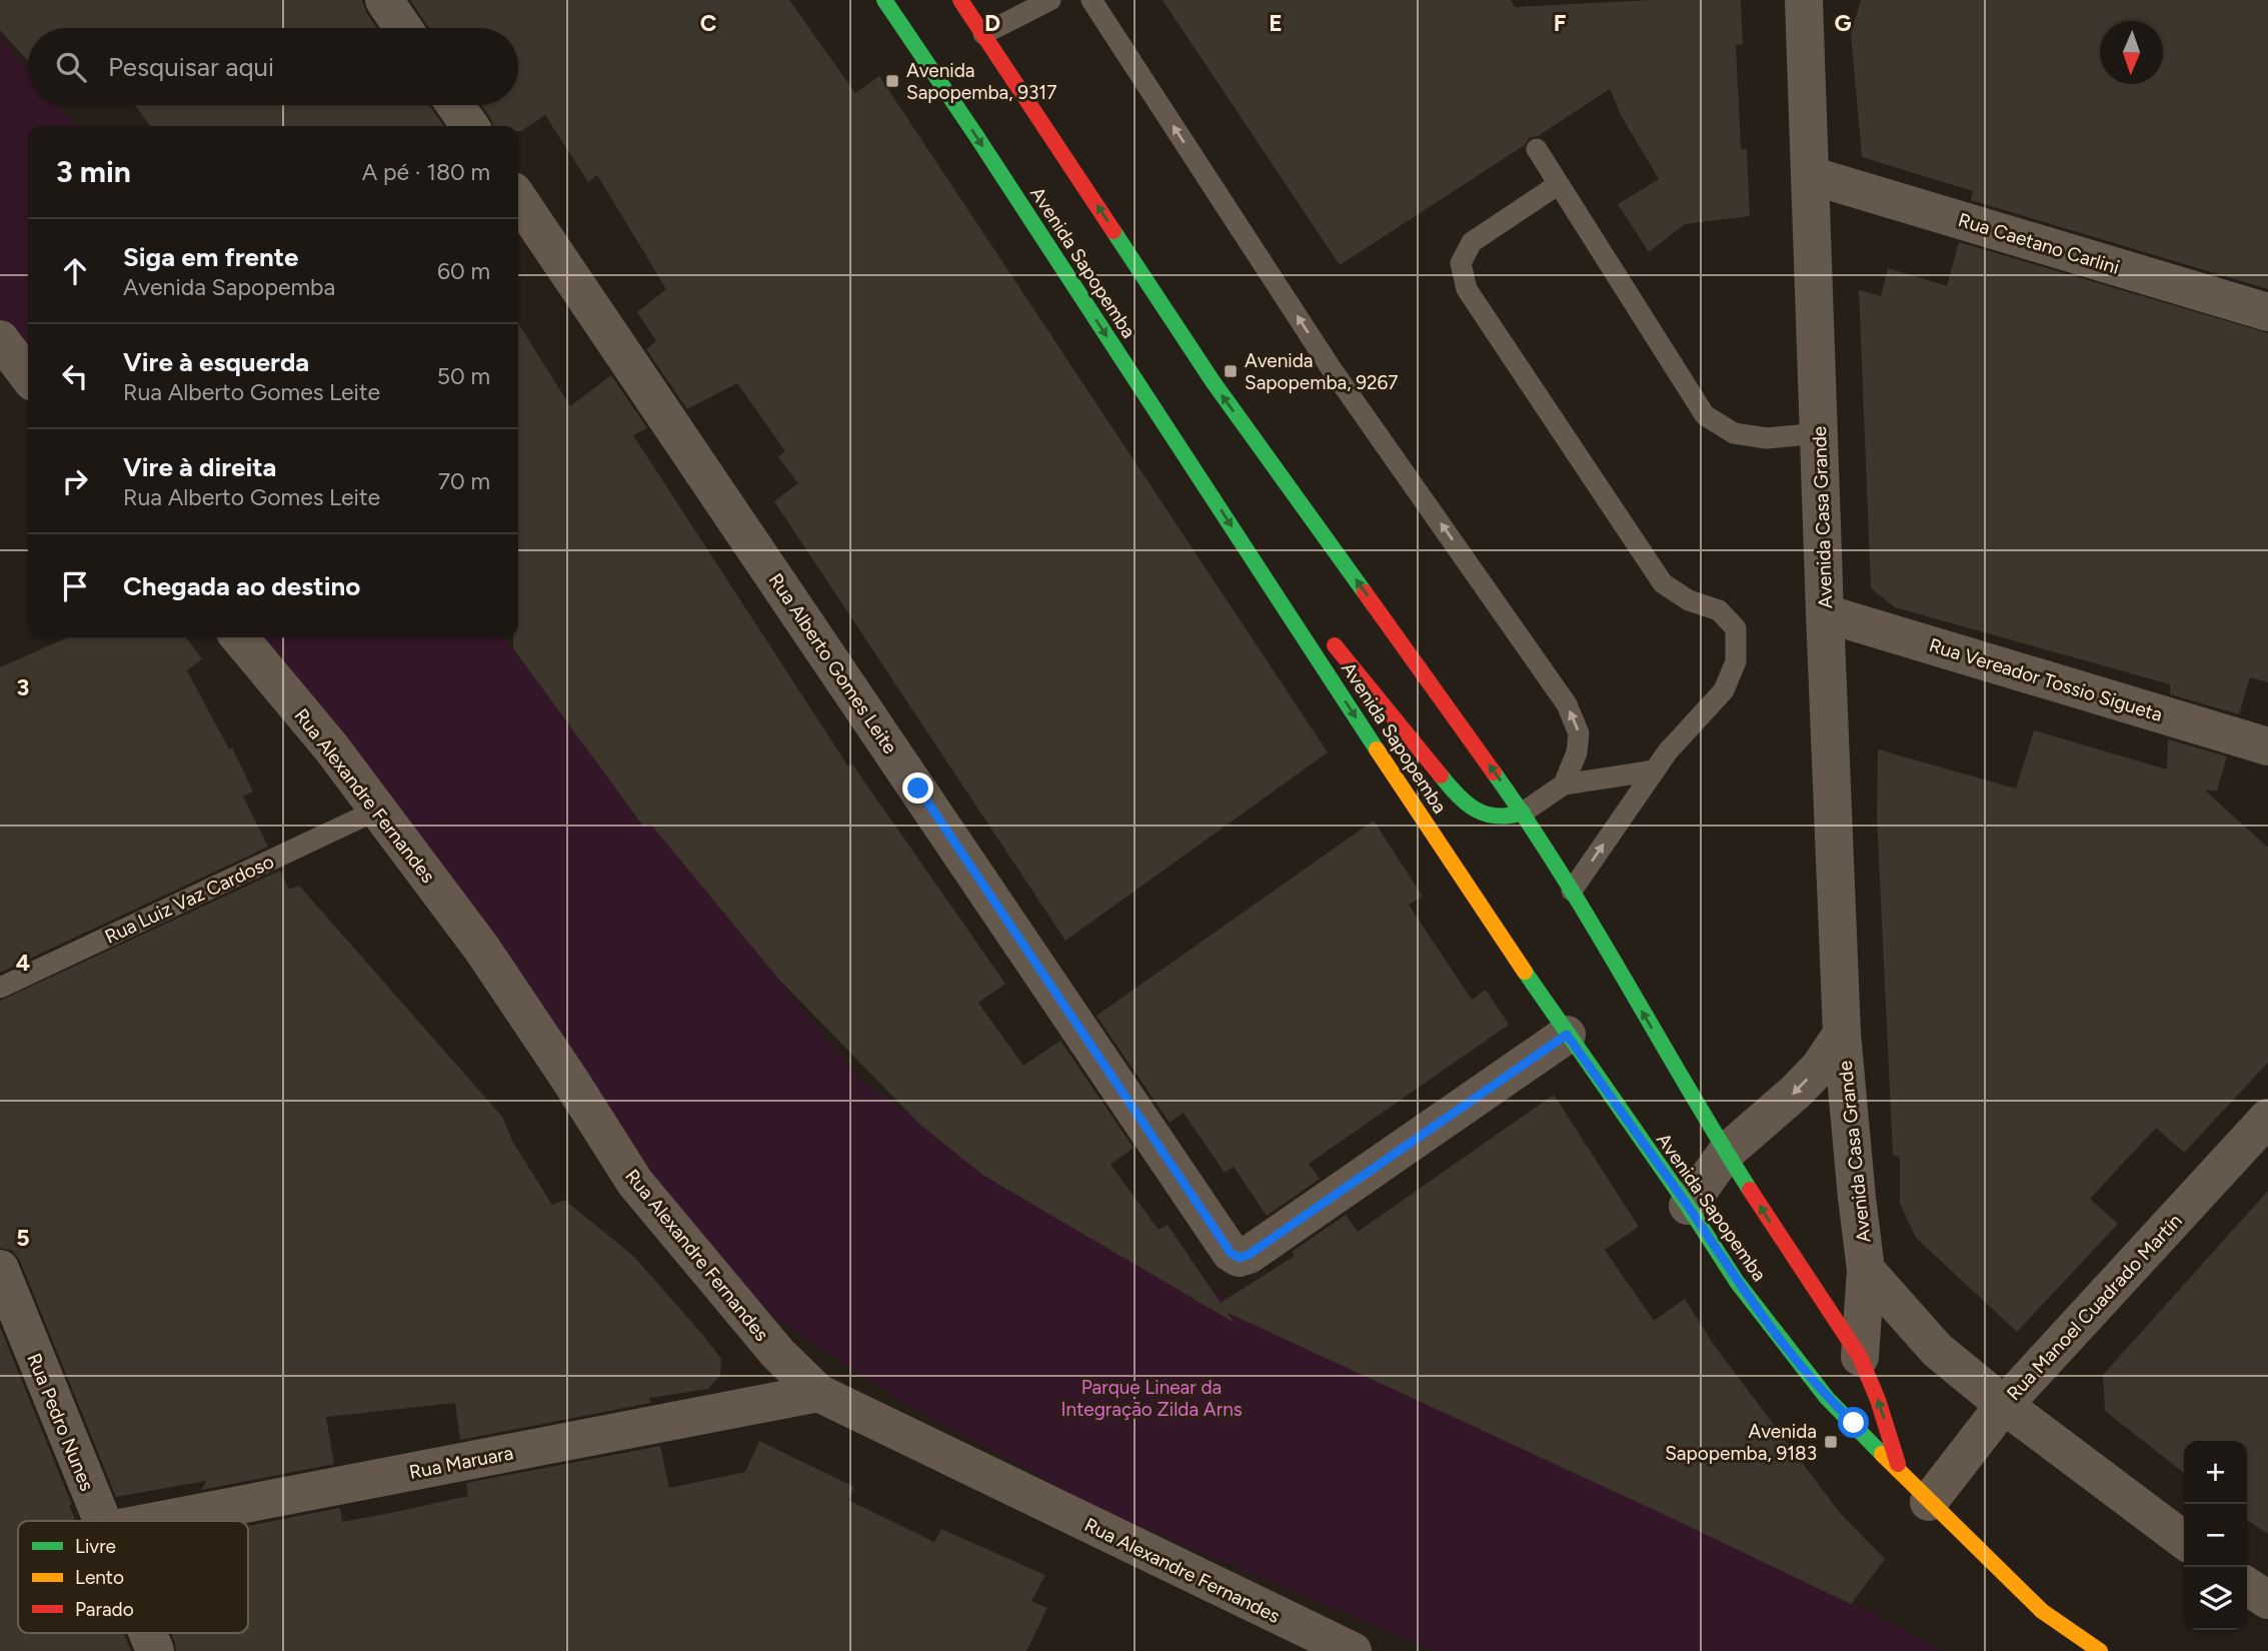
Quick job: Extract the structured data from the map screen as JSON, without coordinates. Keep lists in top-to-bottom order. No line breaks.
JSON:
{"streets":{"main road":["Avenida Sapopemba"],"street":["Rua Caetano Carlini","Avenida Casa Grande","Rua Alberto Gomes Leite","Rua Vereador Tossio Sigueta","Rua Alexandre Fernandes","Rua Manoel Cuadrado Martín","Rua Pedro Nunes","Rua Maruara"],"lane":["Rua Luiz Vaz Cardoso"]},"crossings":[["Rua Caetano Carlini","Avenida Casa Grande"],["Avenida Sapopemba","Avenida Casa Grande"],["Avenida Sapopemba","Rua Alberto Gomes Leite"],["Avenida Sapopemba","Rua Manoel Cuadrado Martín"],["Avenida Casa Grande","Rua Vereador Tossio Sigueta"],["Avenida Casa Grande","Rua Manoel Cuadrado Martín"],["Rua Alexandre Fernandes","Rua Luiz Vaz Cardoso"],["Rua Alexandre Fernandes","Rua Maruara"]],"parks":["Parque Linear da Integração Zilda Arns"],"places":{"transit":["Avenida Sapopemba, 9317","Avenida Sapopemba, 9267","Avenida Sapopemba, 9183"]},"legend":["Livre","Lento","Parado"],"north":"bottom","page":{"search":"Pesquisar aqui","heading":["3 min","A pé · 180 m"],"list":[["Siga em frente","Avenida Sapopemba","60 m"],["Vire à esquerda","Rua Alberto Gomes Leite","50 m"],["Vire à direita","Rua Alberto Gomes Leite","70 m"],"Chegada ao destino"],"map_buttons":["+","−"]},"grid":{"columns":["C","D","E","F","G"],"rows":["3","4","5"]}}
